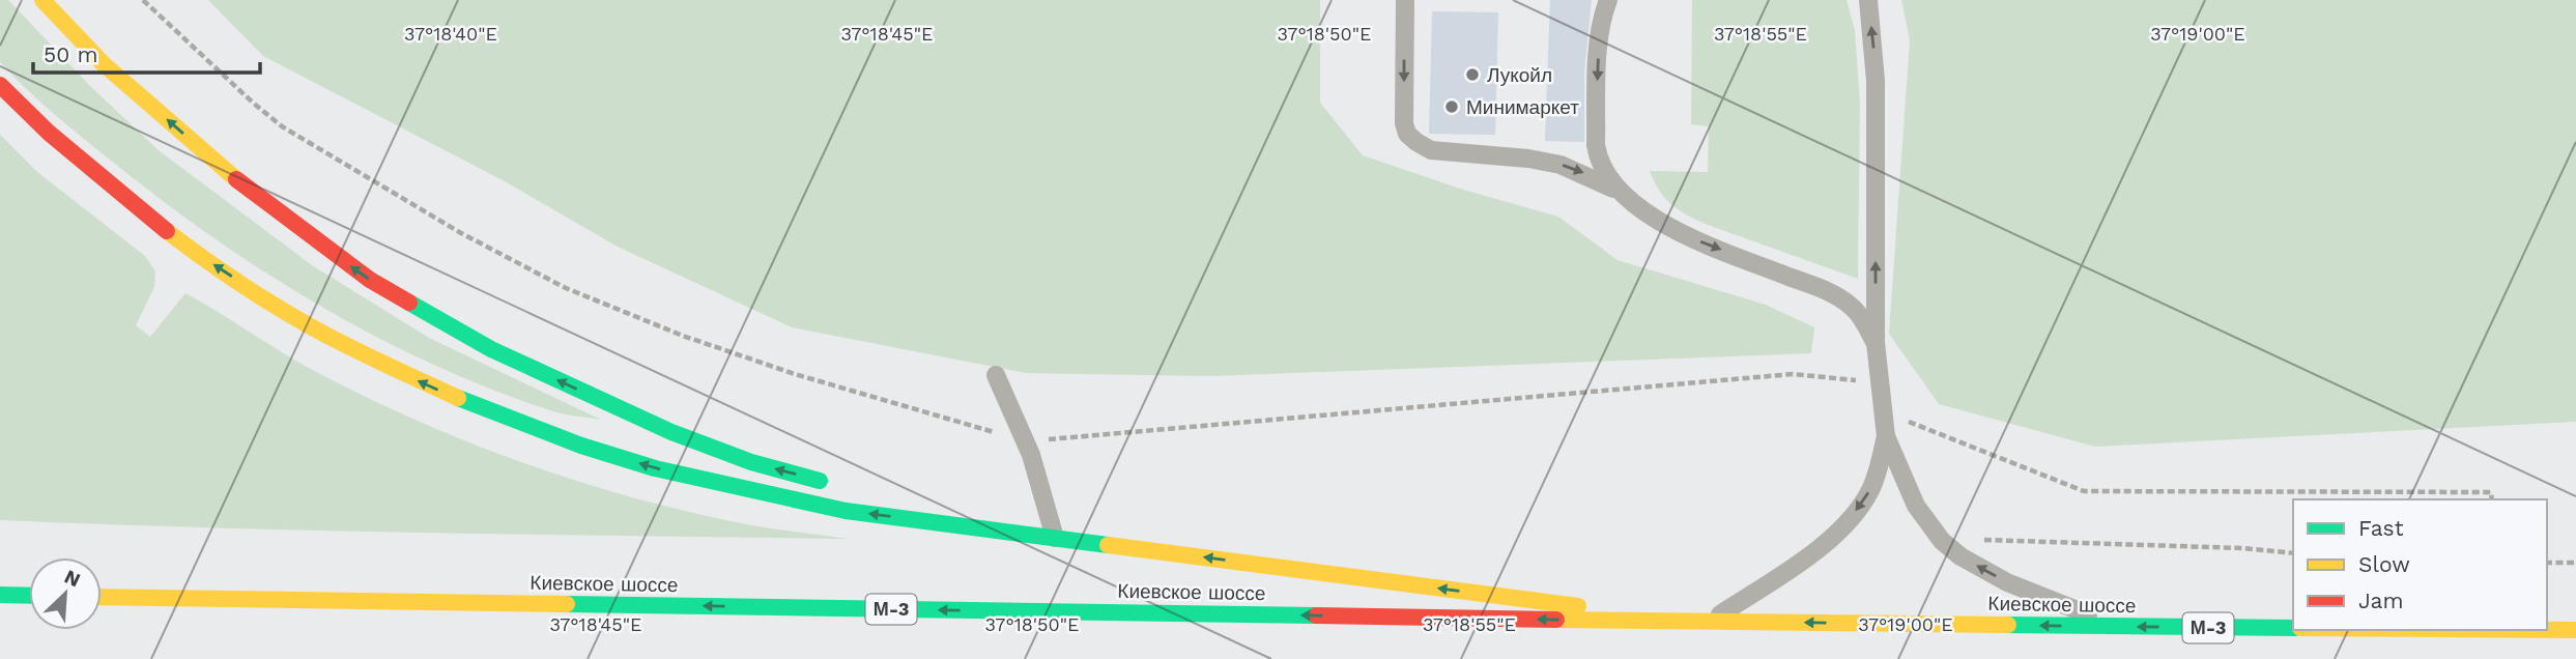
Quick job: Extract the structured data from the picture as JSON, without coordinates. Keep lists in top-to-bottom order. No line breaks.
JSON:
{"streets":{"main road":["Киевское шоссе","М-3"]},"places":["Лукойл","Минимаркет"],"legend":["Fast","Slow","Jam"],"scale_bar":"50 m","north":"top right","coordinates":["37°18'40\"E","37°18'45\"E","37°18'50\"E","37°18'55\"E","37°19'00\"E"]}
